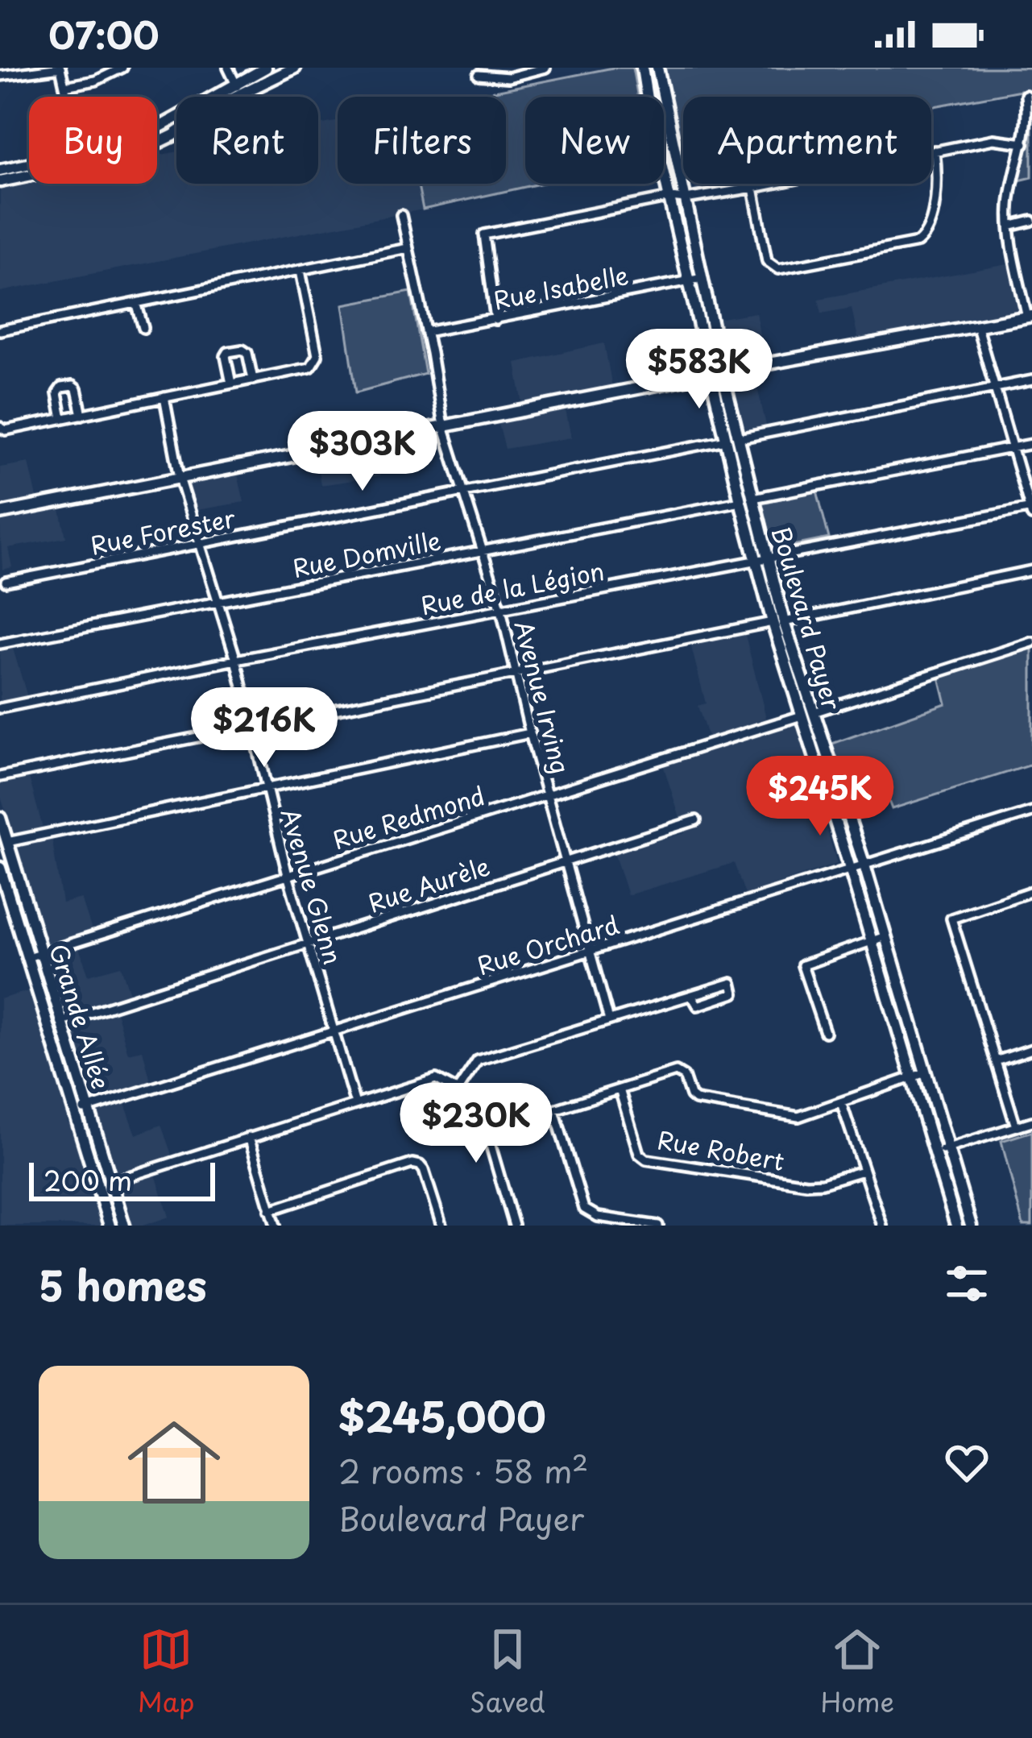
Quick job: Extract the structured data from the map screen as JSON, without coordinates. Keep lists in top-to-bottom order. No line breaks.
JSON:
{"streets":{"street":["Rue Isabelle","Rue Forester","Rue Domville","Rue de la Légion","Boulevard Payer","Avenue Irving","Rue Redmond","Rue Aurèle","Avenue Glenn","Rue Orchard","Grande Allée","Rue Robert"]},"crossings":[["Rue Isabelle","Boulevard Payer"],["Rue Isabelle","Avenue Irving"],["Rue Forester","Boulevard Payer"],["Rue Forester","Avenue Irving"],["Rue Forester","Avenue Glenn"],["Rue Domville","Boulevard Payer"],["Rue Domville","Avenue Irving"],["Rue Domville","Avenue Glenn"],["Rue de la Légion","Boulevard Payer"],["Rue de la Légion","Avenue Irving"],["Rue de la Légion","Avenue Glenn"],["Boulevard Payer","Rue Redmond"],["Boulevard Payer","Rue Orchard"],["Avenue Irving","Rue Redmond"],["Avenue Irving","Rue Aurèle"],["Avenue Irving","Rue Orchard"],["Rue Redmond","Avenue Glenn"],["Rue Redmond","Grande Allée"],["Rue Aurèle","Avenue Glenn"],["Rue Aurèle","Grande Allée"],["Avenue Glenn","Rue Orchard"],["Rue Orchard","Grande Allée"]],"scale_bar":"200 m","page":{"status":"07:00","chip":["Buy","Rent","Filters","New","Apartment"],"price":["$583K","$303K","$216K","$245K","$230K"],"scale":"200 m","heading":"5 homes","list":[{"name":"$245,000","note":"2 rooms · 58 m² · Boulevard Payer"}],"tabs":["Map","Saved","Home"]}}
